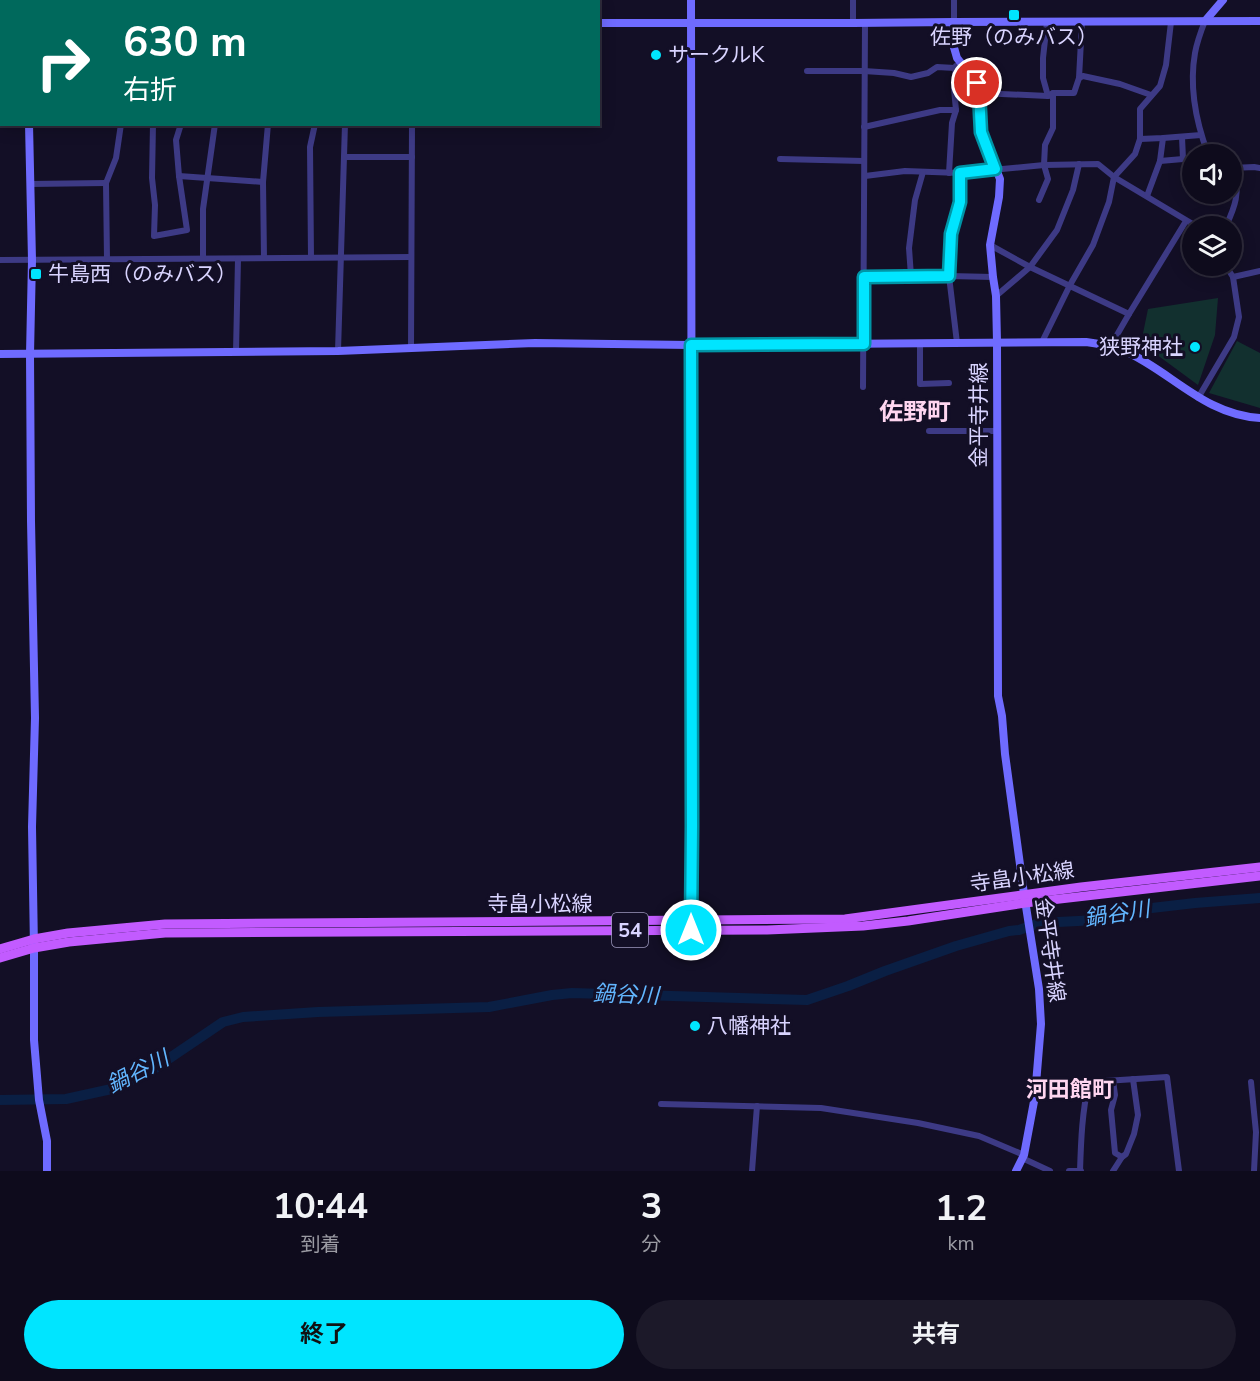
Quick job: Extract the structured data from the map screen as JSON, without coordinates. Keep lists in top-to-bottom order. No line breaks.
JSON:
{"streets":{"main road":["寺畠小松線","54"],"street":["金平寺井線"]},"crossings":[["金平寺井線","寺畠小松線"]],"districts":["佐野町","河田館町"],"water":["鍋谷川"],"places":{"transit":["佐野（のみバス）","牛島西（のみバス）"],"other":["サークルK","狭野神社","八幡神社"]},"page":{"turn":["630 m","右折"],"eta":["10:44","到着","3","分","1.2","km"],"buttons":["終了","共有"]}}
